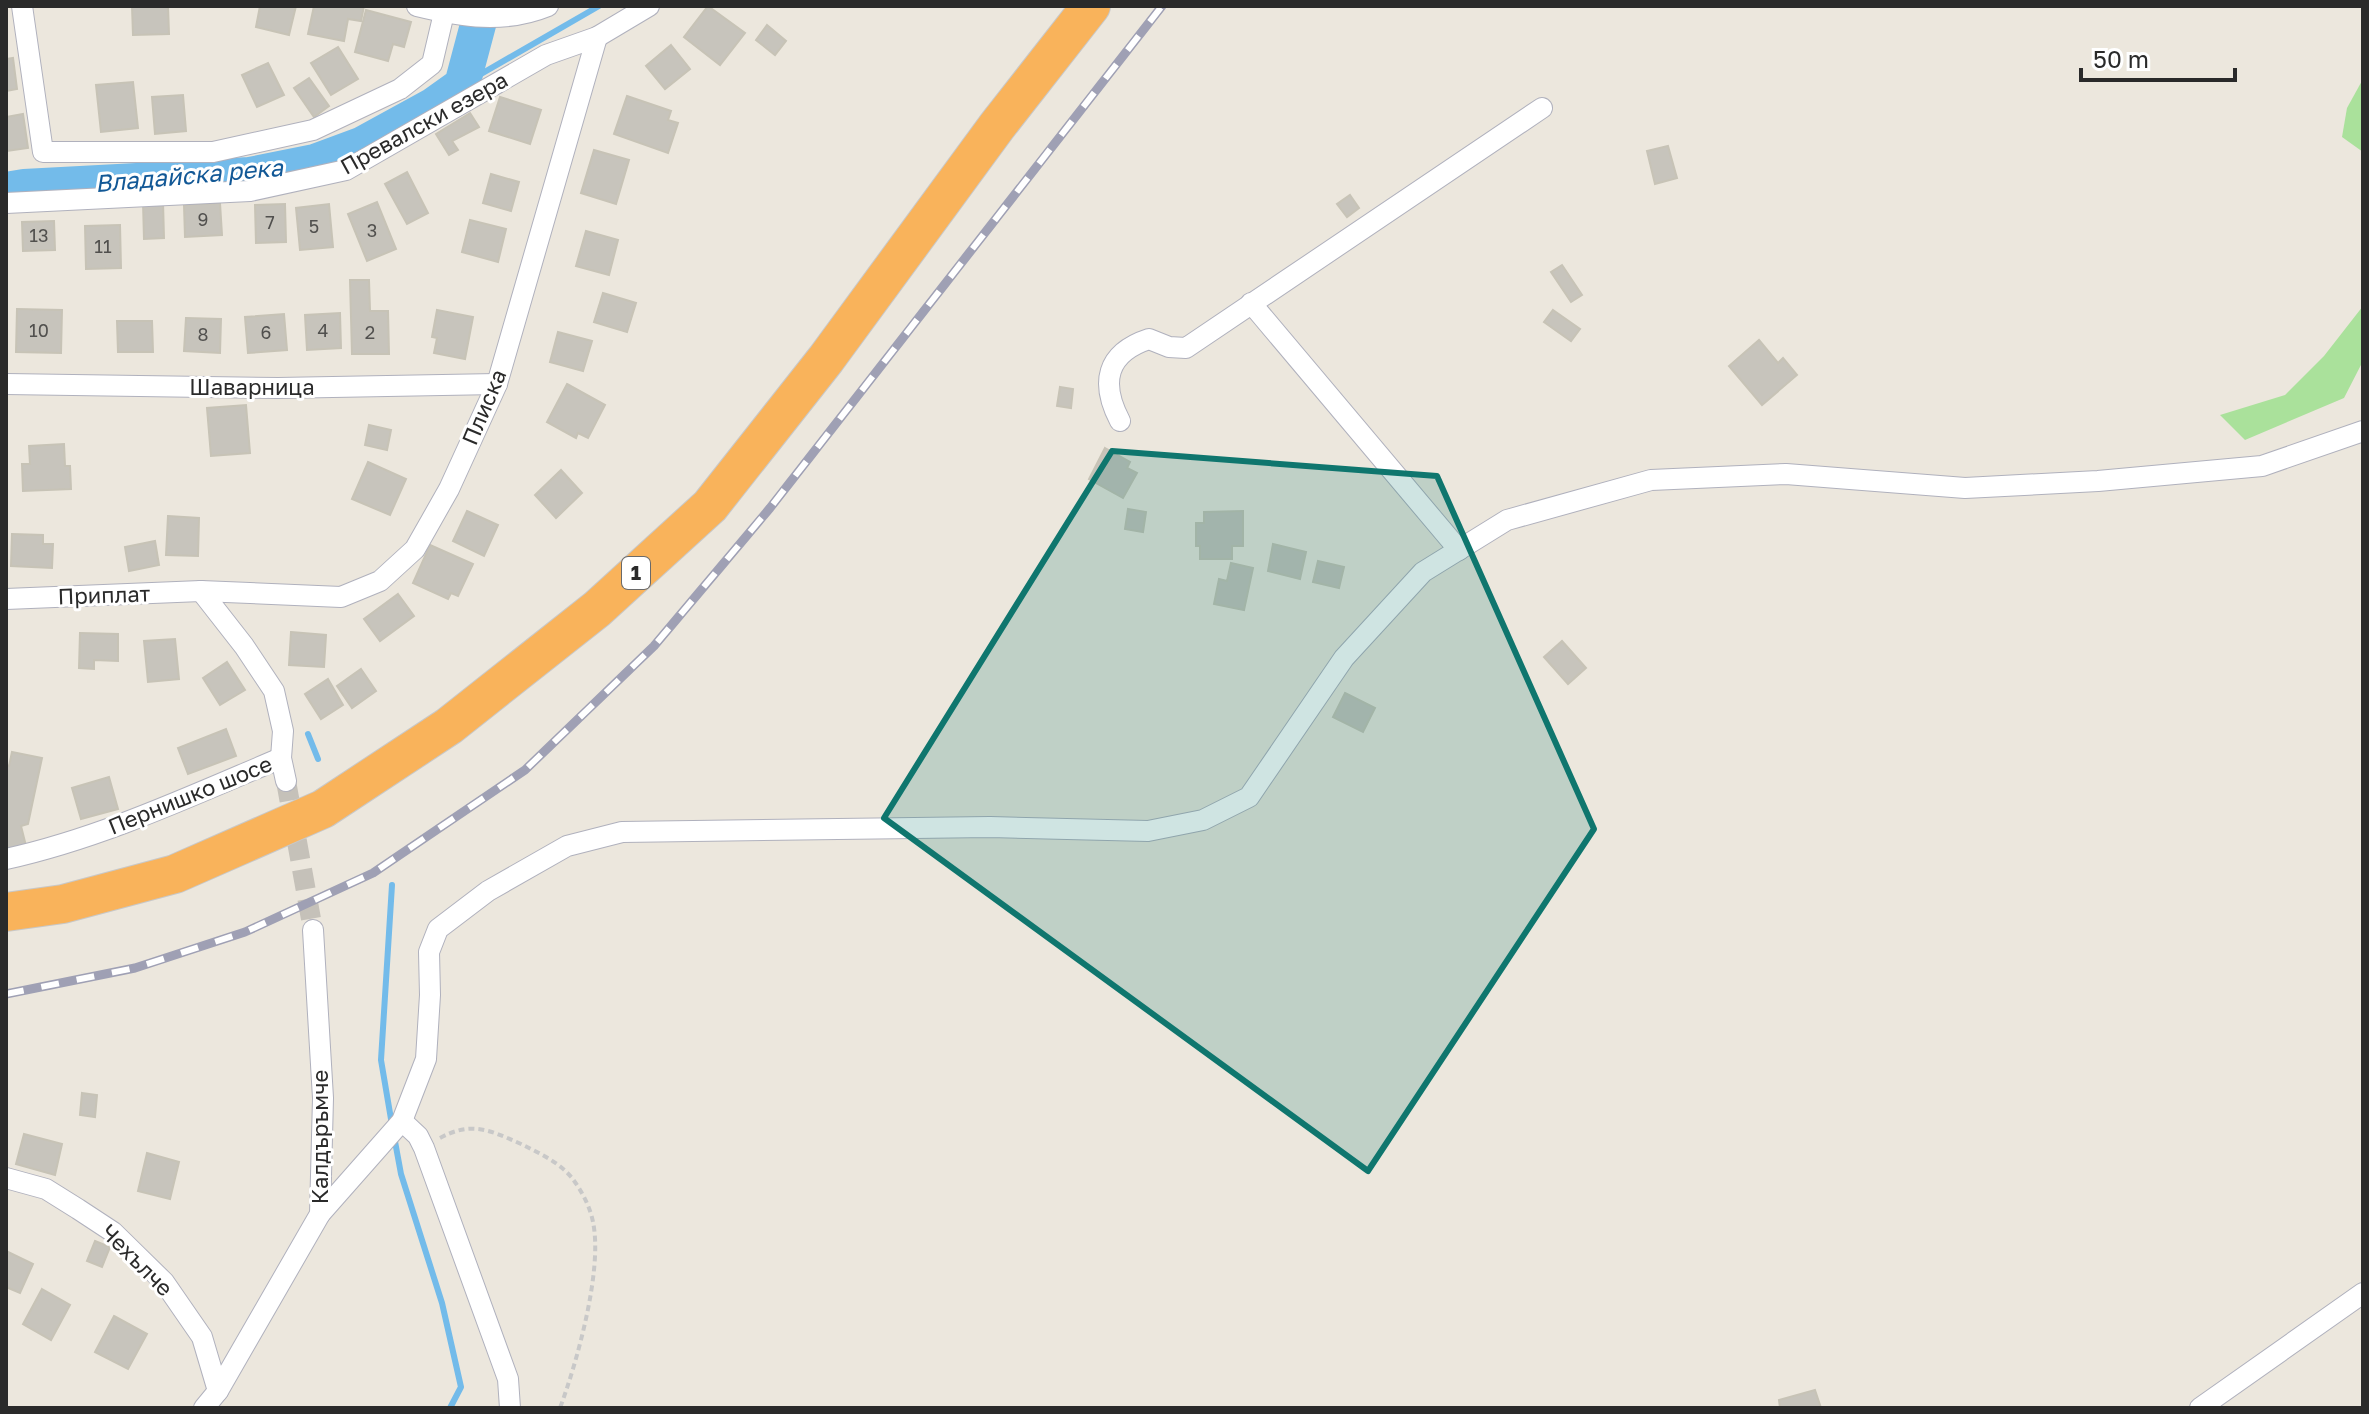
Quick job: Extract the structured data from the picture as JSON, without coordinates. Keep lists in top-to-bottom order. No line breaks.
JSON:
{"streets":{"highway":["1"],"street":["Превалски езера","Шаварница","Плиска","Приплат","Пернишко шосе","Калдъръмче","Чехълче"]},"crossings":[["Превалски езера","Плиска"],["Шаварница","Плиска"],["Плиска","Приплат"],["Плиска","Пернишко шосе"],["Приплат","Пернишко шосе"],["Калдъръмче","Чехълче"]],"water":["Владайска река"],"house_numbers":["9","7","5","3","13","11","10","4","6","2","8"],"scale_bar":"50 m"}
